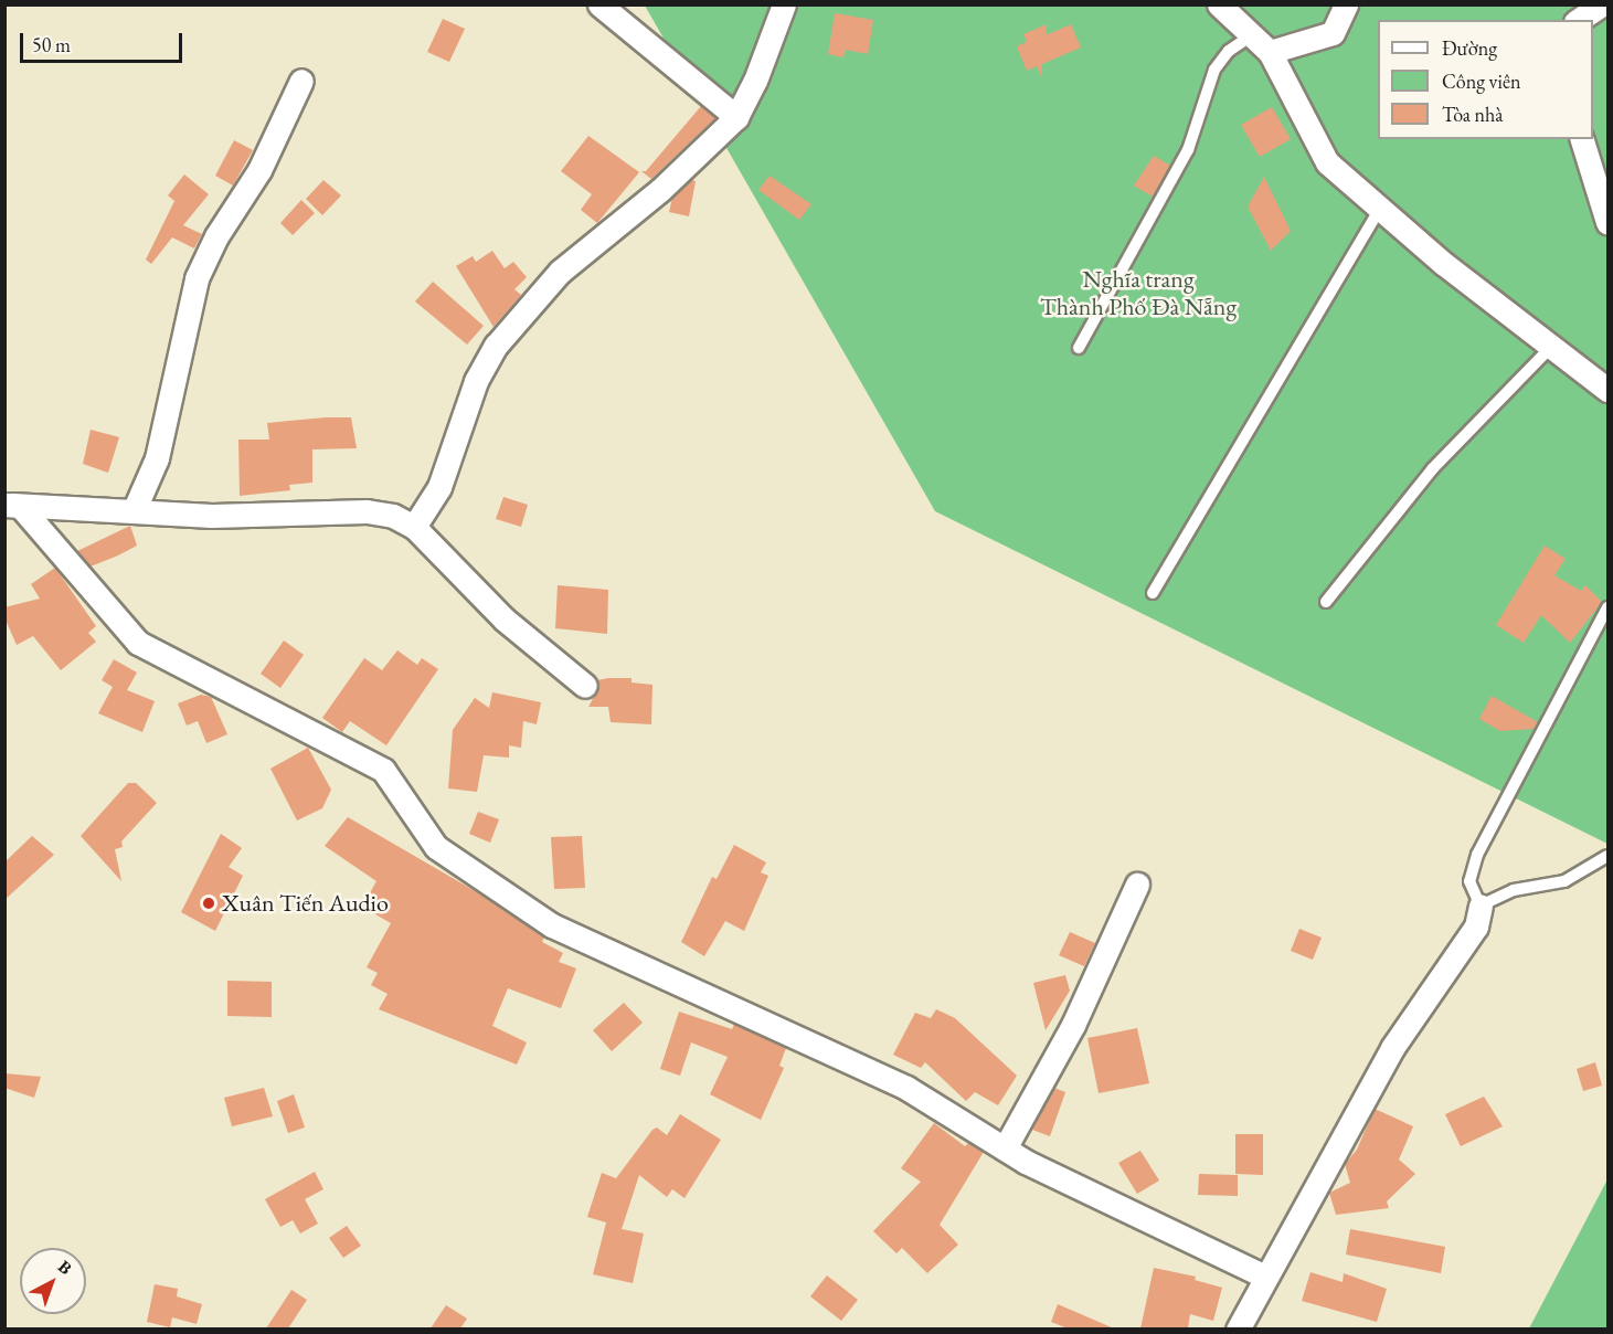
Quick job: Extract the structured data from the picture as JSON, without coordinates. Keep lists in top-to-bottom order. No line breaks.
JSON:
{"parks":["Nghĩa trang Thành Phố Đà Nẵng"],"places":["Xuân Tiến Audio"],"legend":["Đường","Công viên","Tòa nhà"],"scale_bar":"50 m","north":"top right"}
